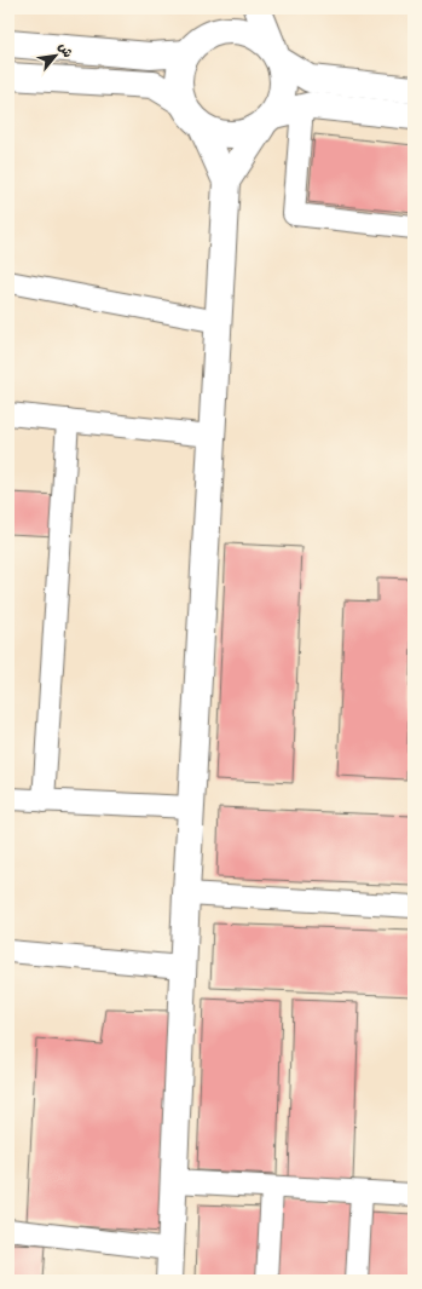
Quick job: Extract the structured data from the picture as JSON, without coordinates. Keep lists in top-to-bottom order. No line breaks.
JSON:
{"north":"top right"}
